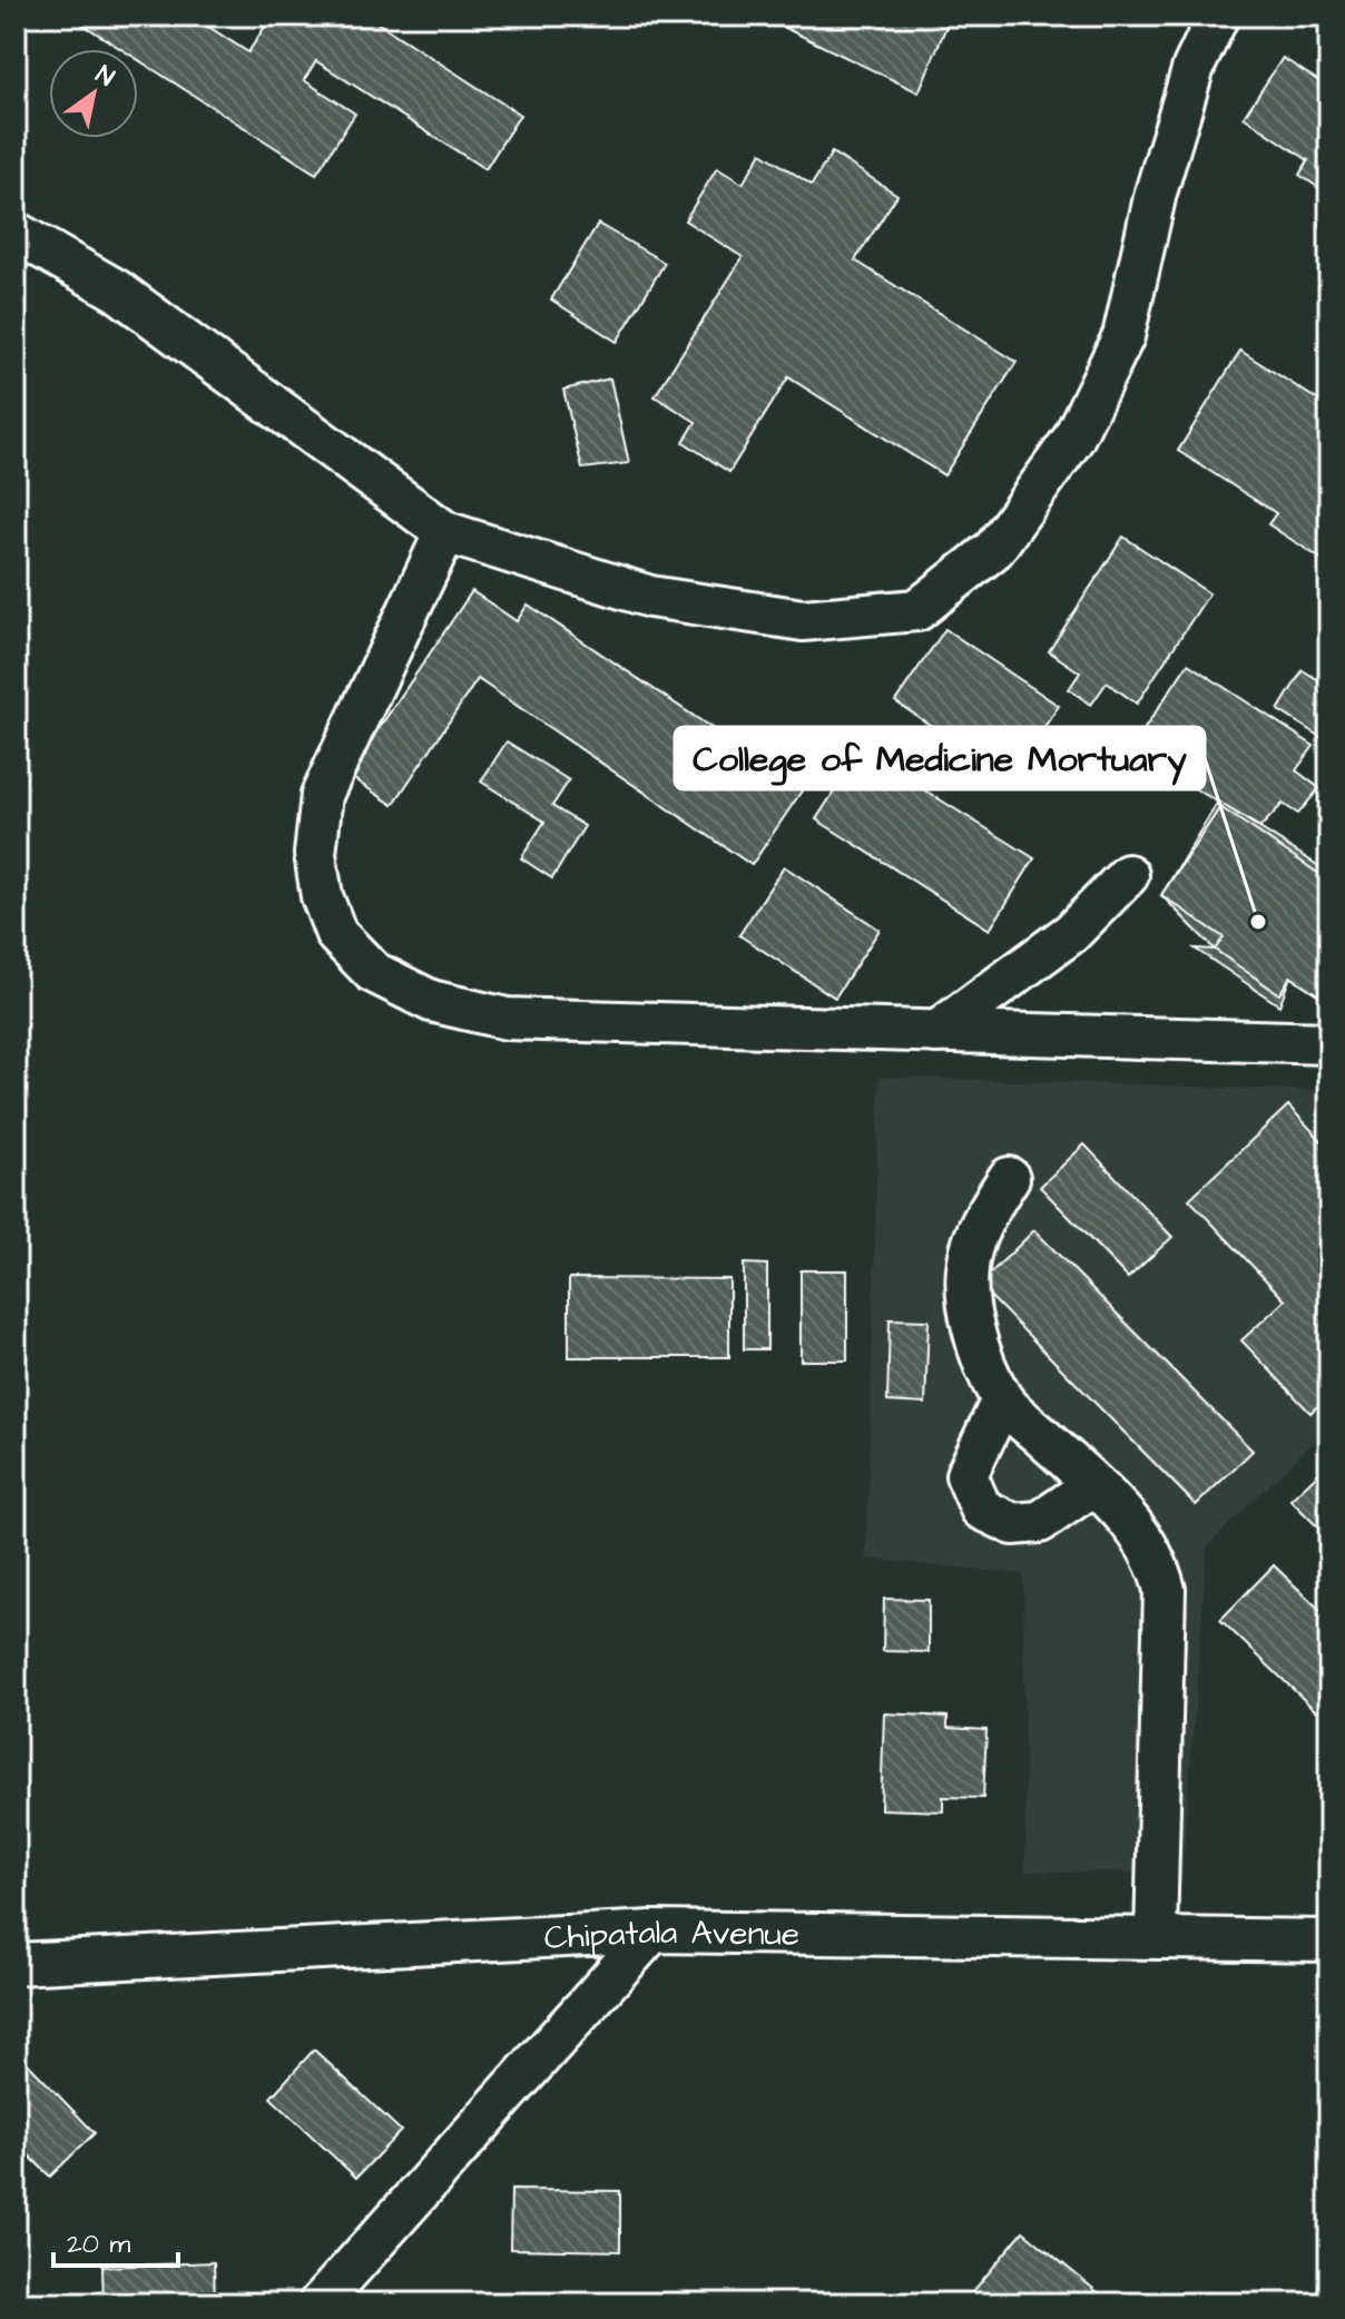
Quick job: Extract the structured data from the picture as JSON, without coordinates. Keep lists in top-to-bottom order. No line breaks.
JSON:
{"streets":{"street":["Chipatala Avenue"]},"places":["College of Medicine Mortuary"],"scale_bar":"20 m","north":"top right"}
